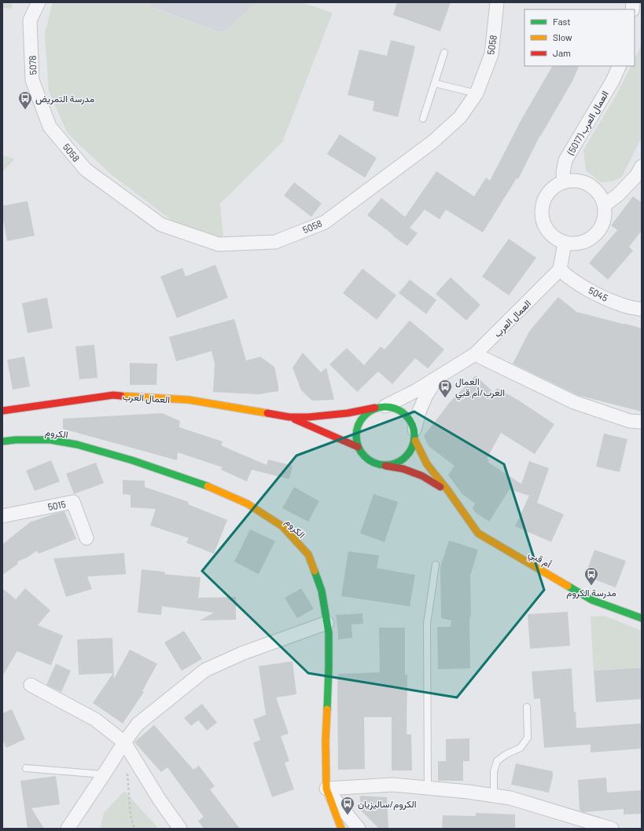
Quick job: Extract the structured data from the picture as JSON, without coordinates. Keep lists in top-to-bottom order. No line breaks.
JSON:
{"streets":{"street":["5058","5078","العمال العرب (5017)","5045","العمال العرب","الكروم","5015","أم قبي"]},"crossings":[["5058","5078"],["5045","العمال العرب"],["العمال العرب","أم قبي"]],"places":{"bus stop":["مدرسة التمريض","العمال العرب/أم قبي","مدرسة الكروم","الكروم/ساليزيان"]},"legend":["Fast","Slow","Jam"]}
